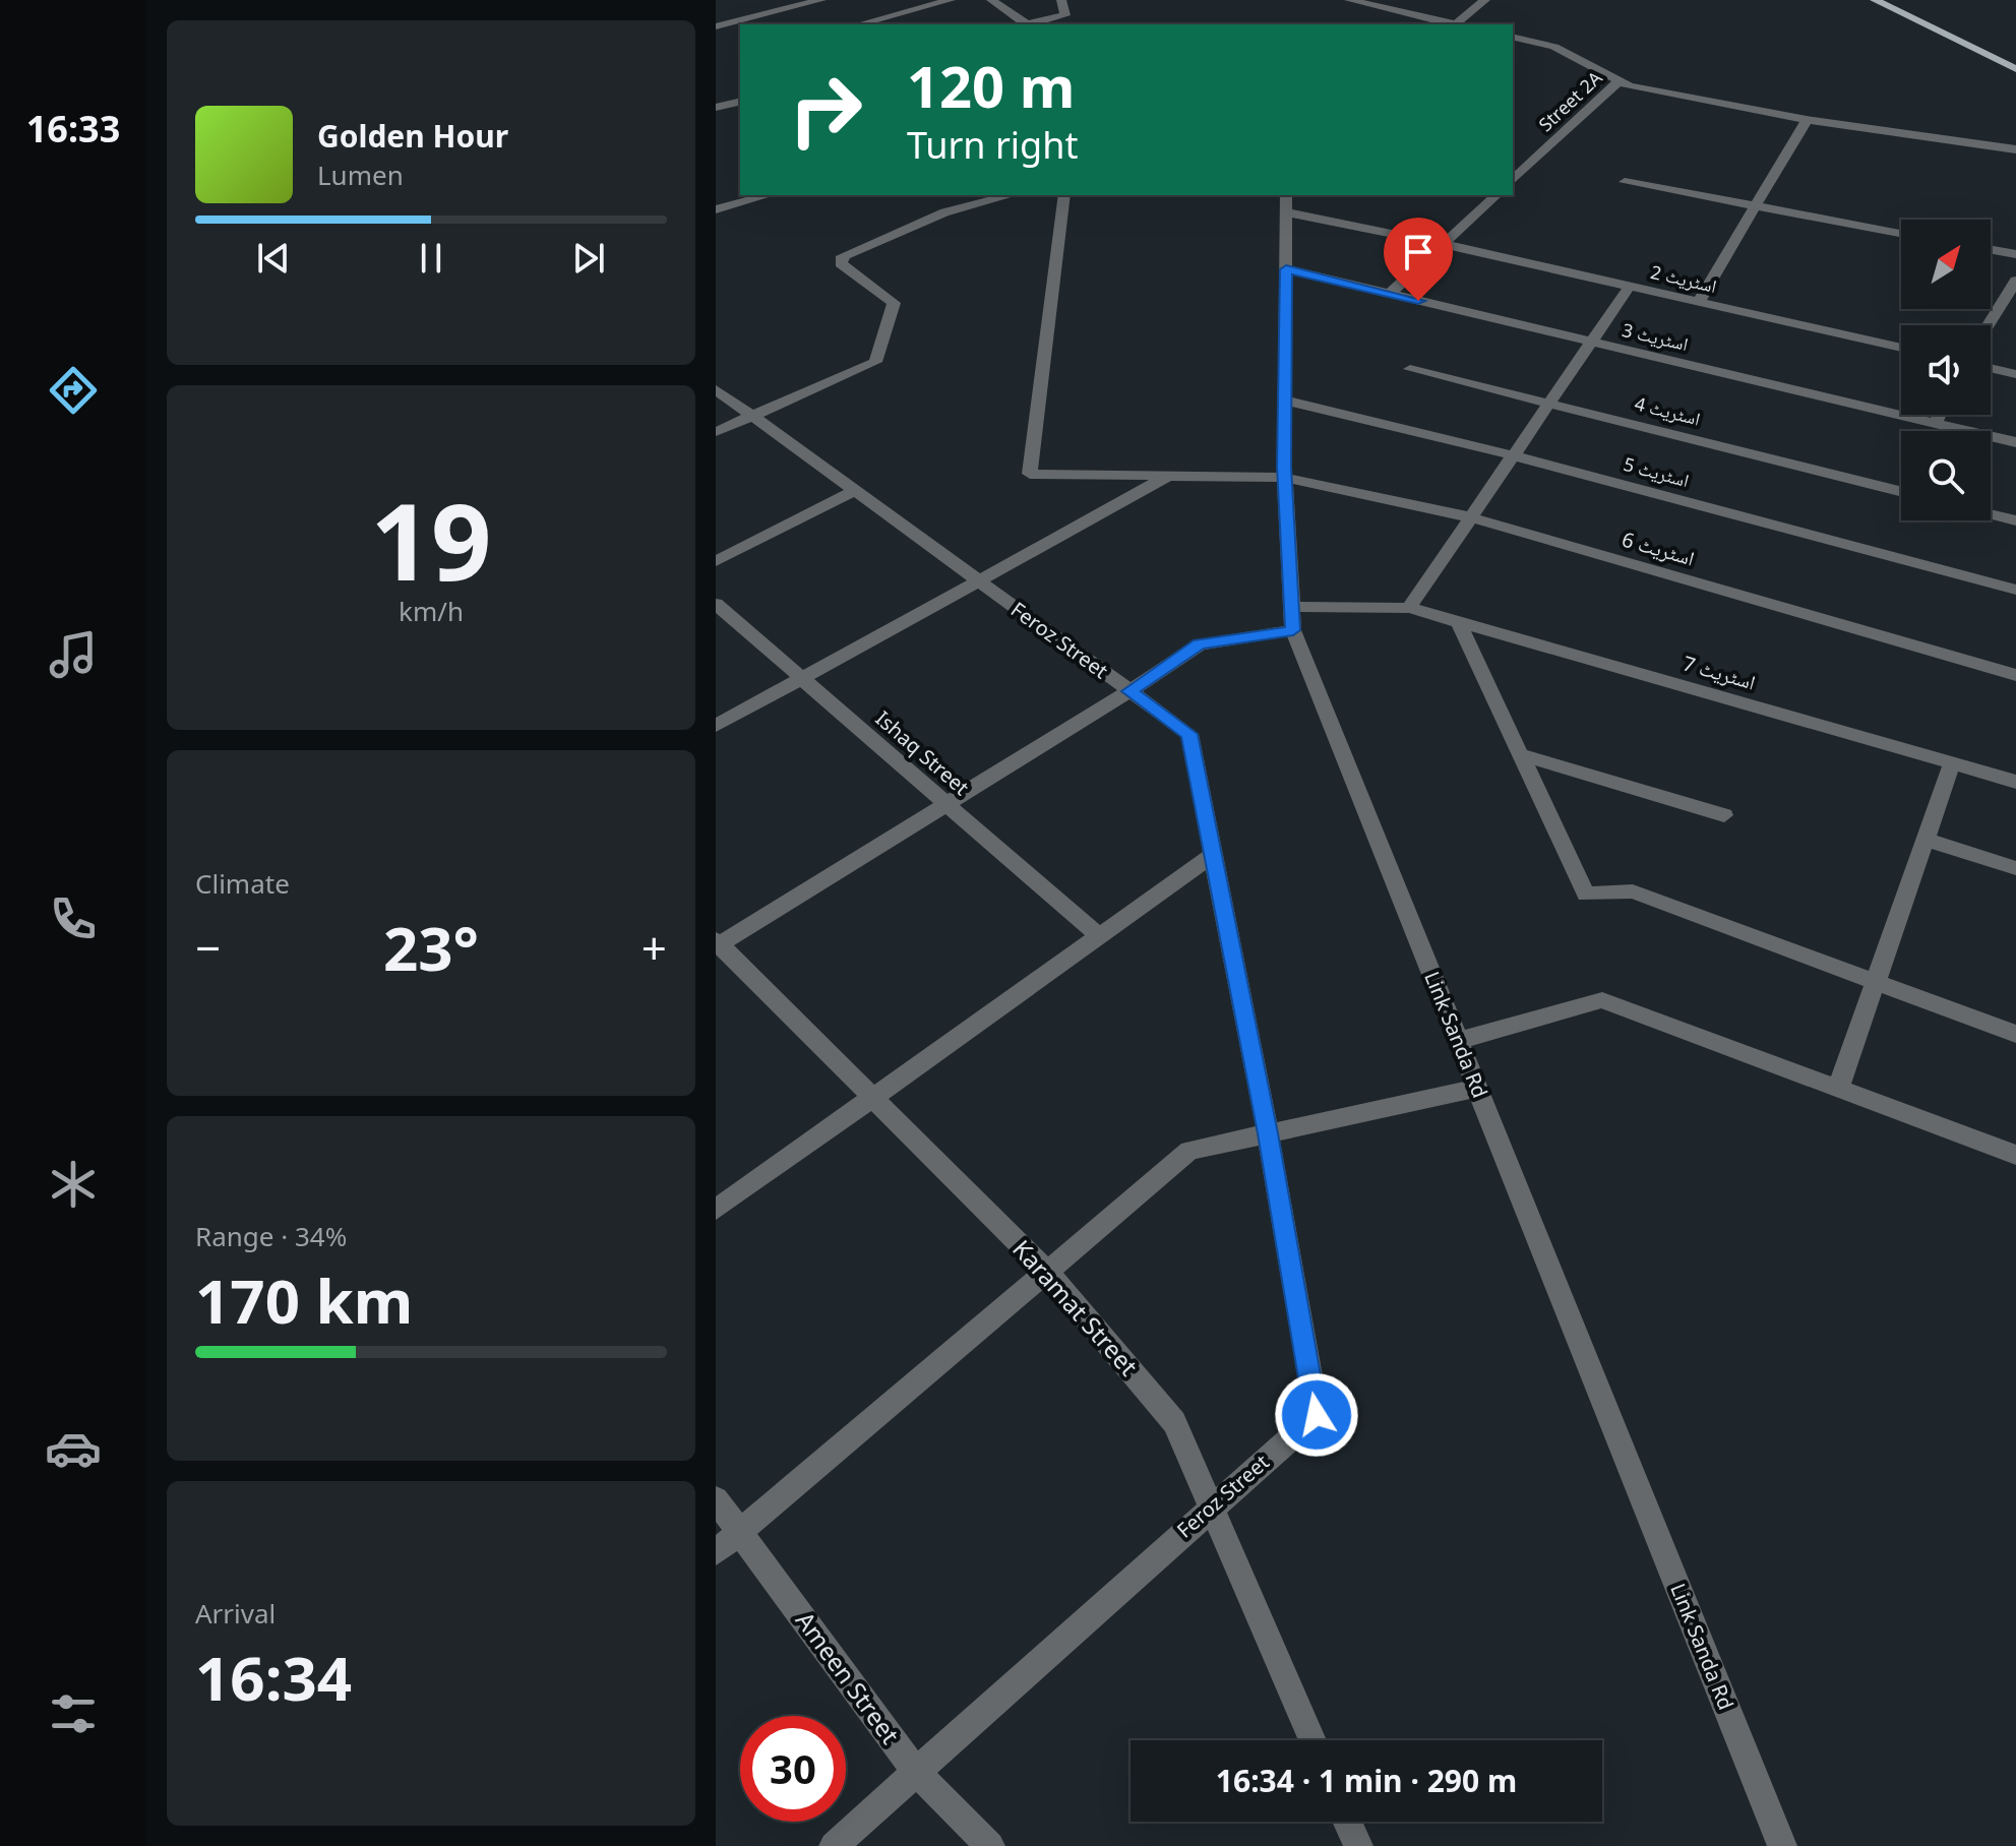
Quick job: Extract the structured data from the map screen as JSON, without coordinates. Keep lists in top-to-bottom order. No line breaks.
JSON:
{"streets":{"street":["Street 2A","اسٹریٹ 2","اسٹریٹ 3","اسٹریٹ 4","اسٹریٹ 5","اسٹریٹ 6","Feroz Street","اسٹریٹ 7","Ishaq Street","Link Sanda Rd","Karamat Street","Ameen Street"]},"crossings":[["اسٹریٹ 2","Link Sanda Rd"],["اسٹریٹ 3","Link Sanda Rd"],["اسٹریٹ 5","Link Sanda Rd"],["اسٹریٹ 6","Link Sanda Rd"],["Feroz Street","Karamat Street"],["Feroz Street","Ameen Street"],["اسٹریٹ 7","Link Sanda Rd"]],"north":"top right","page":{"tabs":"16:33","turn":["120 m","Turn right"],"song":["Golden Hour","Lumen"],"tile":[["19","km/h"],"Climate",["Range · 34%","170 km"],["Arrival","16:34"]],"heat":["−","23°","+"],"limit":"30","trip":"16:34 · 1 min · 290 m"}}
